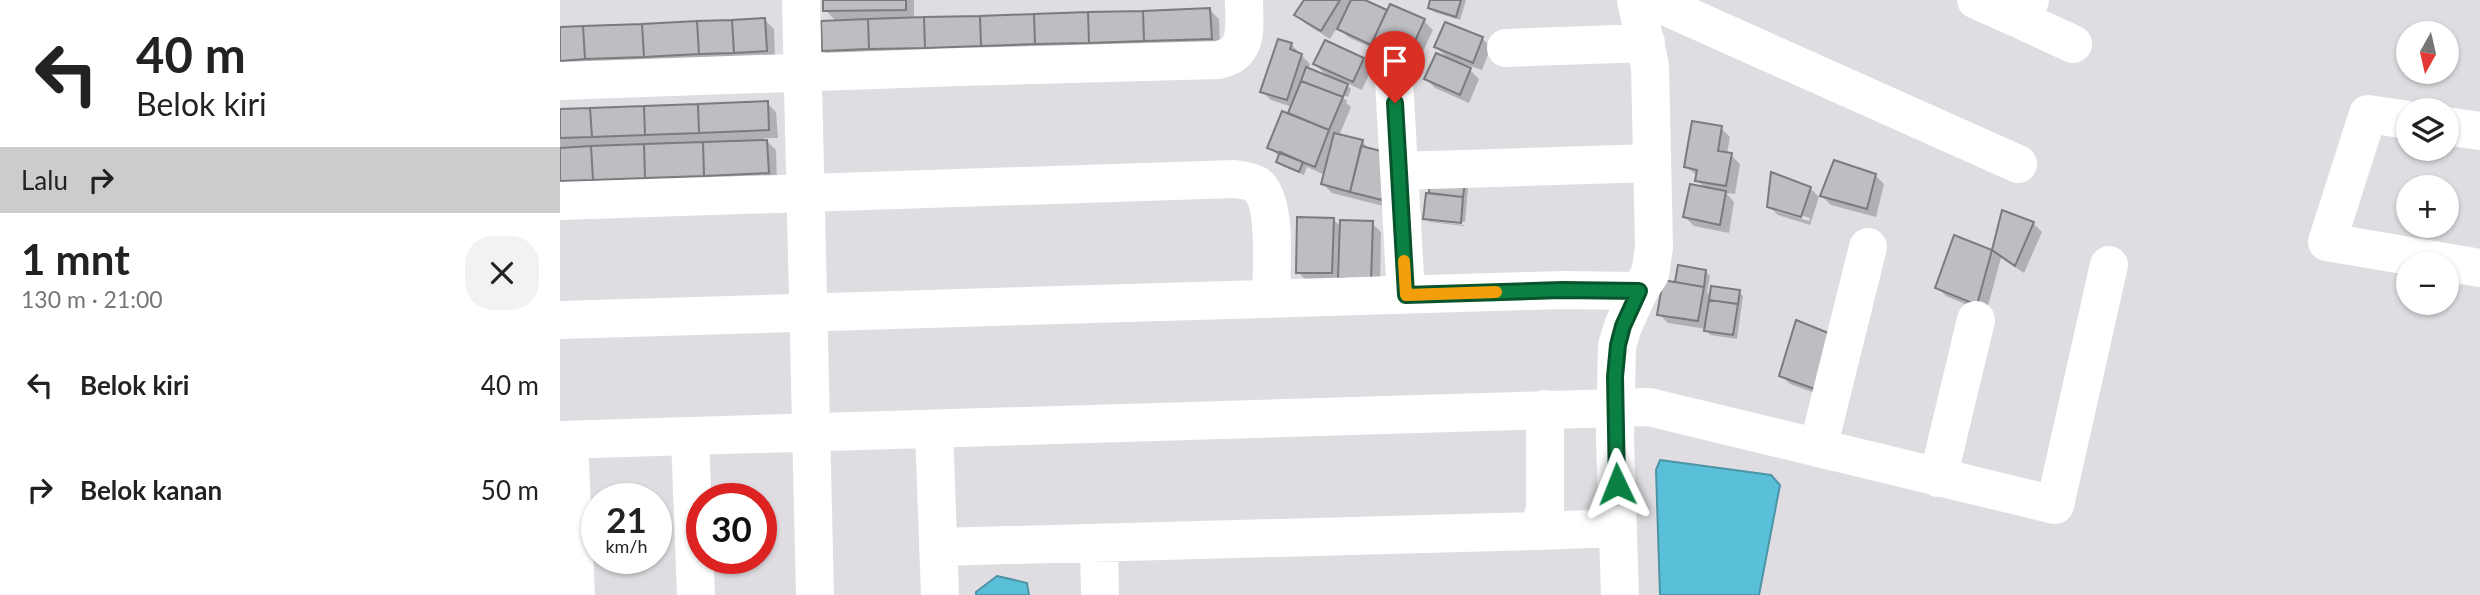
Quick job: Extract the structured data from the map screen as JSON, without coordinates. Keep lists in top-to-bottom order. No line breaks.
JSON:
{"north":"bottom","page":{"turn":["40 m","Belok kiri"],"map_buttons":["+","−"],"then":"Lalu","heading":["1 mnt","130 m · 21:00"],"list":[{"name":"Belok kiri","value":"40 m"},{"name":"Belok kanan","value":"50 m"}],"speed":"21 km/h","limit":"30"}}
